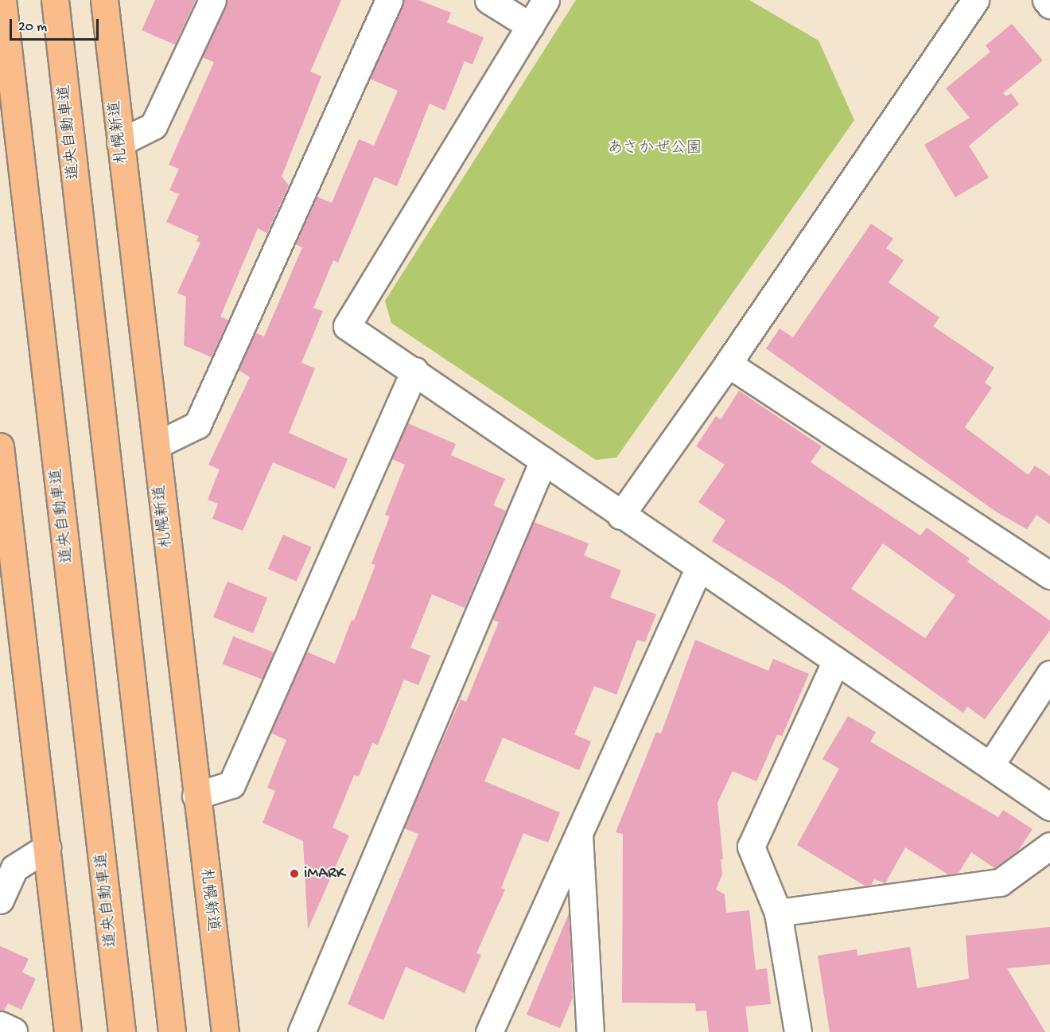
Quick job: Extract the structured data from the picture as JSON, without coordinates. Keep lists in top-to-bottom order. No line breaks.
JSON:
{"streets":{"highway":["道央自動車道","札幌新道"]},"parks":["あさかぜ公園"],"places":["iMARK"],"scale_bar":"20 m"}
